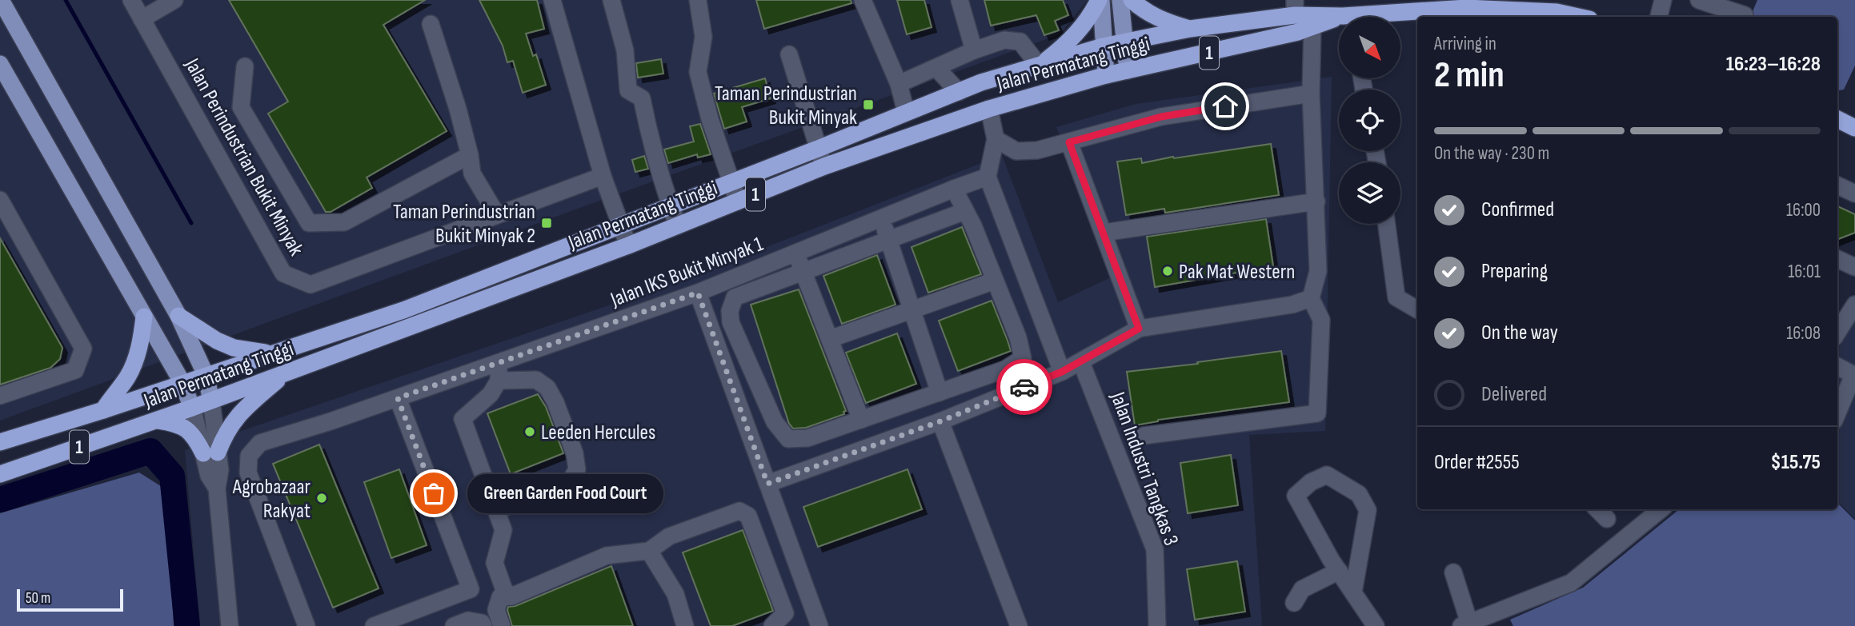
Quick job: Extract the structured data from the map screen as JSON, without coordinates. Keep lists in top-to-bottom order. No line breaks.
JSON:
{"streets":{"highway":["1","Jalan Permatang Tinggi"],"street":["Jalan Perindustrian Bukit Minyak","Jalan IKS Bukit Minyak 1","Jalan Industri Tangkas 3"]},"places":{"transit":["Taman Perindustrian Bukit Minyak","Taman Perindustrian Bukit Minyak 2"],"other":["Pak Mat Western","Leeden Hercules","Green Garden Food Court","Agrobazaar Rakyat"]},"scale_bar":"50 m","north":"bottom right","page":{"heading":["2 min","Arriving in","16:23–16:28"],"panel":["Order #2555","$15.75"],"bar":"On the way · 230 m","list":[["Confirmed","16:00"],["Preparing","16:01"],["On the way","16:08"],"Delivered"],"bubble":"Green Garden Food Court","scale":"50 m"}}
